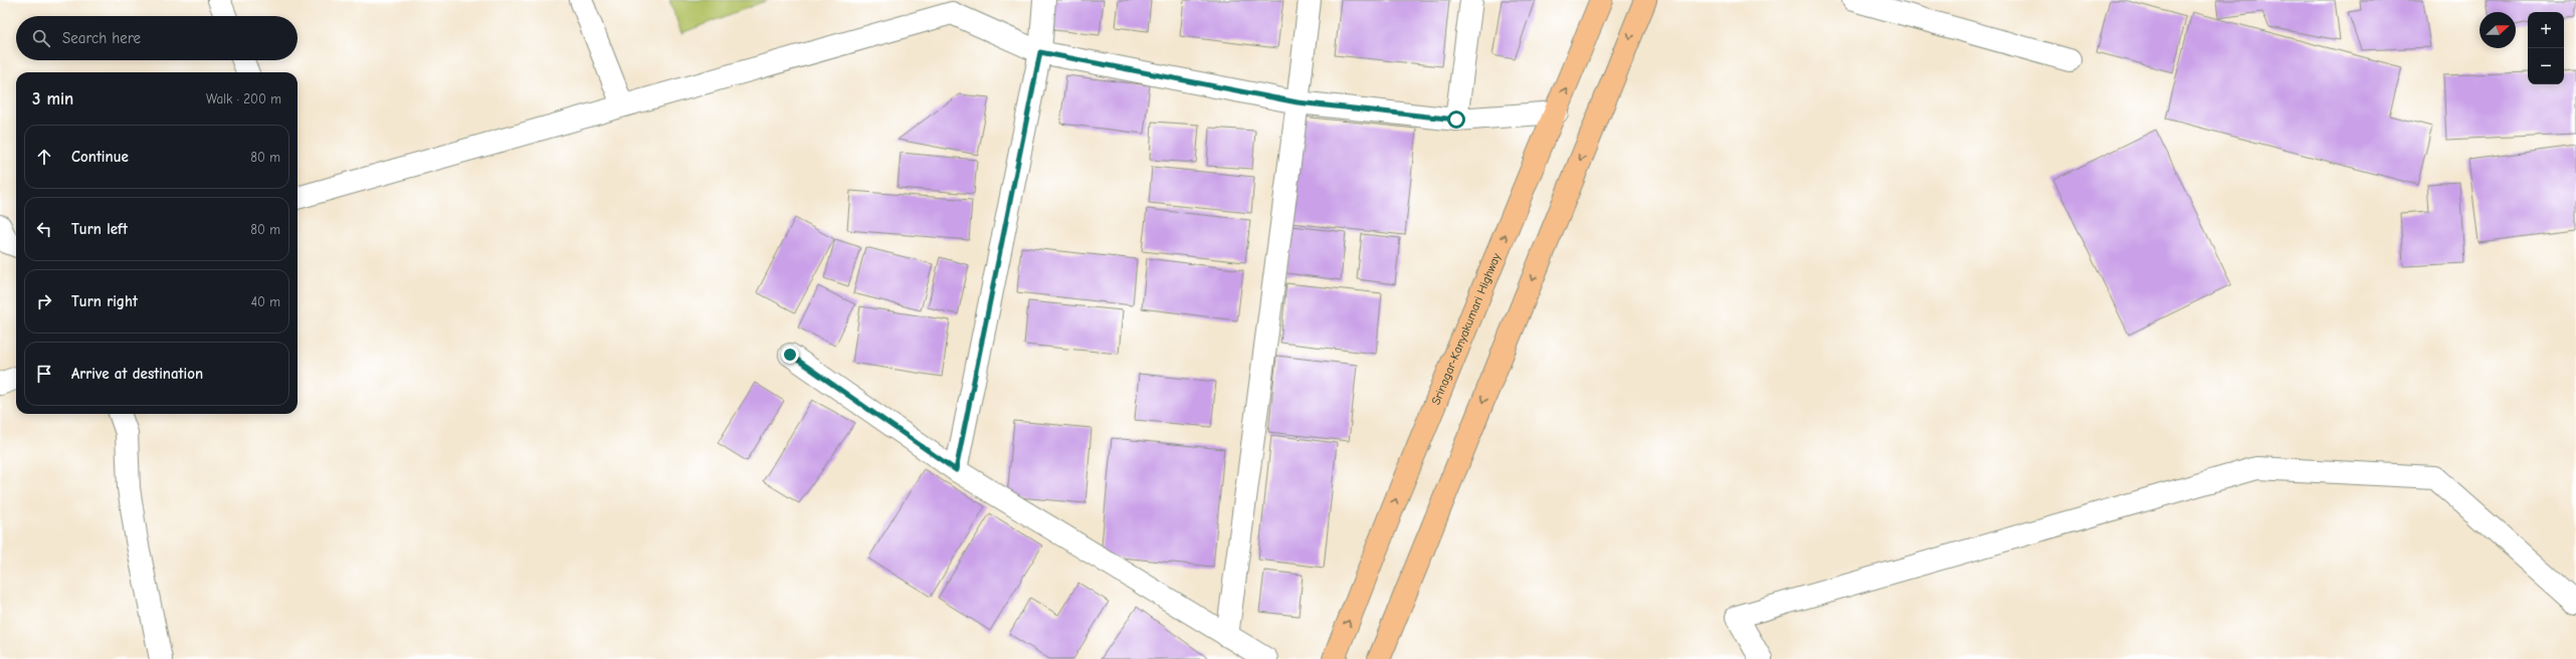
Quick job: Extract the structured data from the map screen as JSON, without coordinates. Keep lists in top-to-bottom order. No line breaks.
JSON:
{"streets":{"highway":["Srinagar-Kanyakumari Highway"]},"north":"right","page":{"map_buttons":["+","−"],"search":"Search here","heading":["3 min","Walk · 200 m"],"list":[["Continue","80 m"],["Turn left","80 m"],["Turn right","40 m"],"Arrive at destination"]}}
